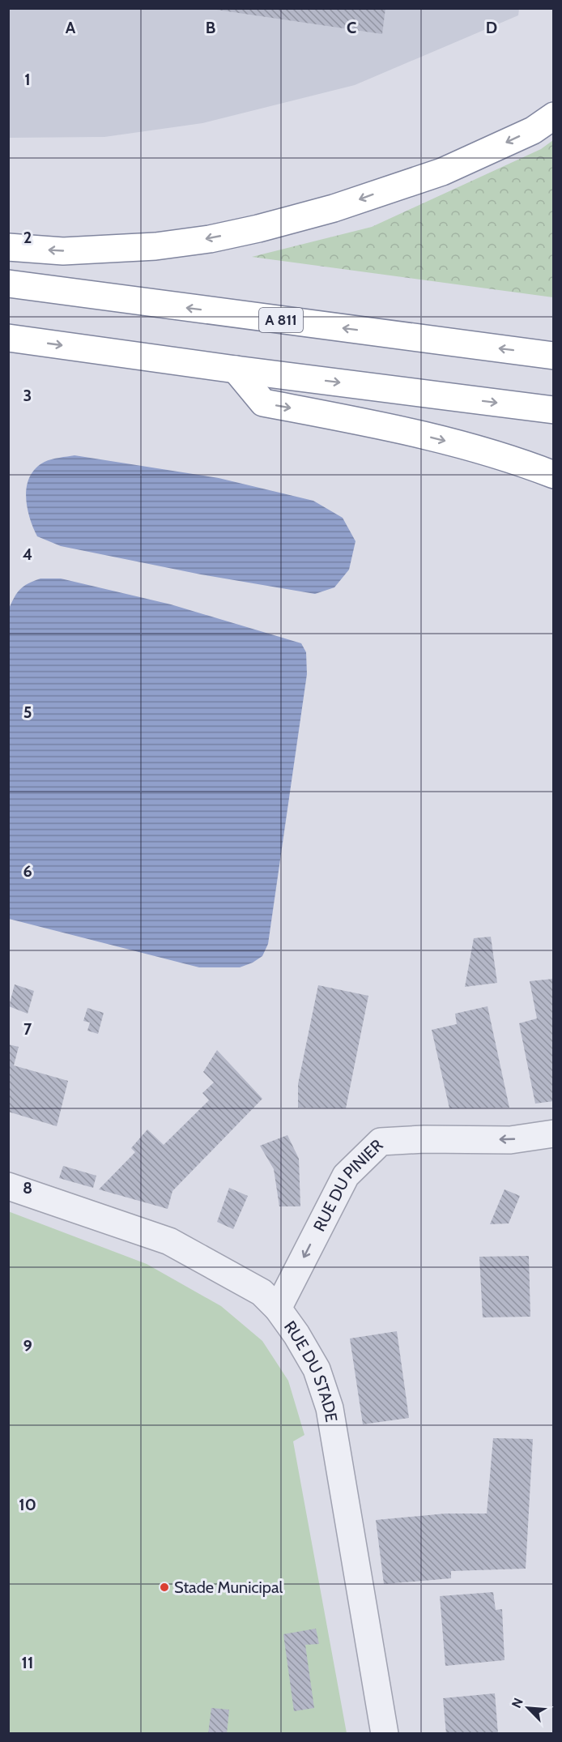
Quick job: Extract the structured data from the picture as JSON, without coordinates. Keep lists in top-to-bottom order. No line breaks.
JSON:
{"streets":{"highway":["A 811"],"street":["RUE DU PINIER","RUE DU STADE"]},"crossings":[["RUE DU PINIER","RUE DU STADE"]],"one_way":["RUE DU PINIER"],"places":["Stade Municipal"],"north":"top left","grid":{"columns":["A","B","C","D"],"rows":["1","2","3","4","5","6","7","8","9","10","11"]}}
